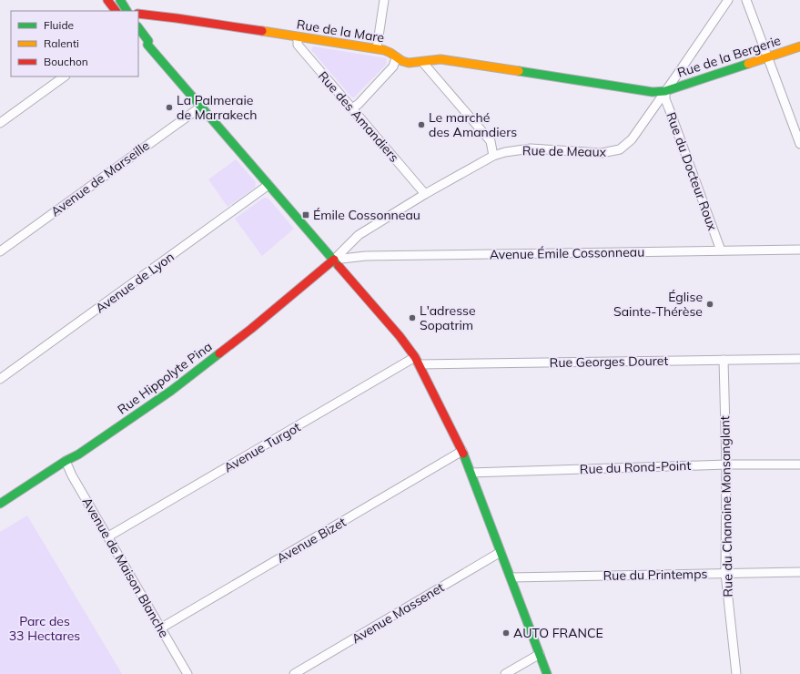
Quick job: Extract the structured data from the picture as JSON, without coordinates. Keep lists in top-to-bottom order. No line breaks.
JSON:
{"streets":{"main road":["Rue de la Mare","Rue de la Bergerie","Rue Hippolyte Pina"],"street":["Rue des Amandiers","Rue de Meaux","Rue du Docteur Roux","Avenue de Marseille","Avenue Émile Cossonneau","Avenue de Lyon","Rue Georges Douret","Avenue Turgot","Rue du Rond-Point","Rue du Chanoine Monsanglant","Avenue Bizet","Avenue de Maison Blanche","Rue du Printemps","Avenue Massenet"]},"crossings":[["Rue de la Mare","Rue de la Bergerie"],["Rue de la Mare","Rue des Amandiers"],["Rue de la Mare","Rue de Meaux"],["Rue de la Mare","Rue du Docteur Roux"],["Rue de la Bergerie","Rue de Meaux"],["Rue de la Bergerie","Rue du Docteur Roux"],["Rue des Amandiers","Rue de Meaux"],["Rue de Meaux","Rue du Docteur Roux"],["Rue de Meaux","Avenue Émile Cossonneau"],["Rue de Meaux","Rue Hippolyte Pina"],["Rue du Docteur Roux","Avenue Émile Cossonneau"],["Avenue Émile Cossonneau","Rue Hippolyte Pina"],["Rue Georges Douret","Avenue Turgot"],["Rue Georges Douret","Rue du Chanoine Monsanglant"],["Rue Hippolyte Pina","Avenue de Maison Blanche"],["Avenue Turgot","Avenue de Maison Blanche"],["Rue du Rond-Point","Rue du Chanoine Monsanglant"],["Rue du Chanoine Monsanglant","Rue du Printemps"],["Avenue Bizet","Avenue de Maison Blanche"]],"parks":["Parc des 33 Hectares"],"places":{"other":["La Palmeraie de Marrakech","Le marché des Amandiers","Église Sainte-Thérèse","L'adresse Sopatrim","AUTO FRANCE"],"transit":["Émile Cossonneau"]},"legend":["Fluide","Ralenti","Bouchon"]}
